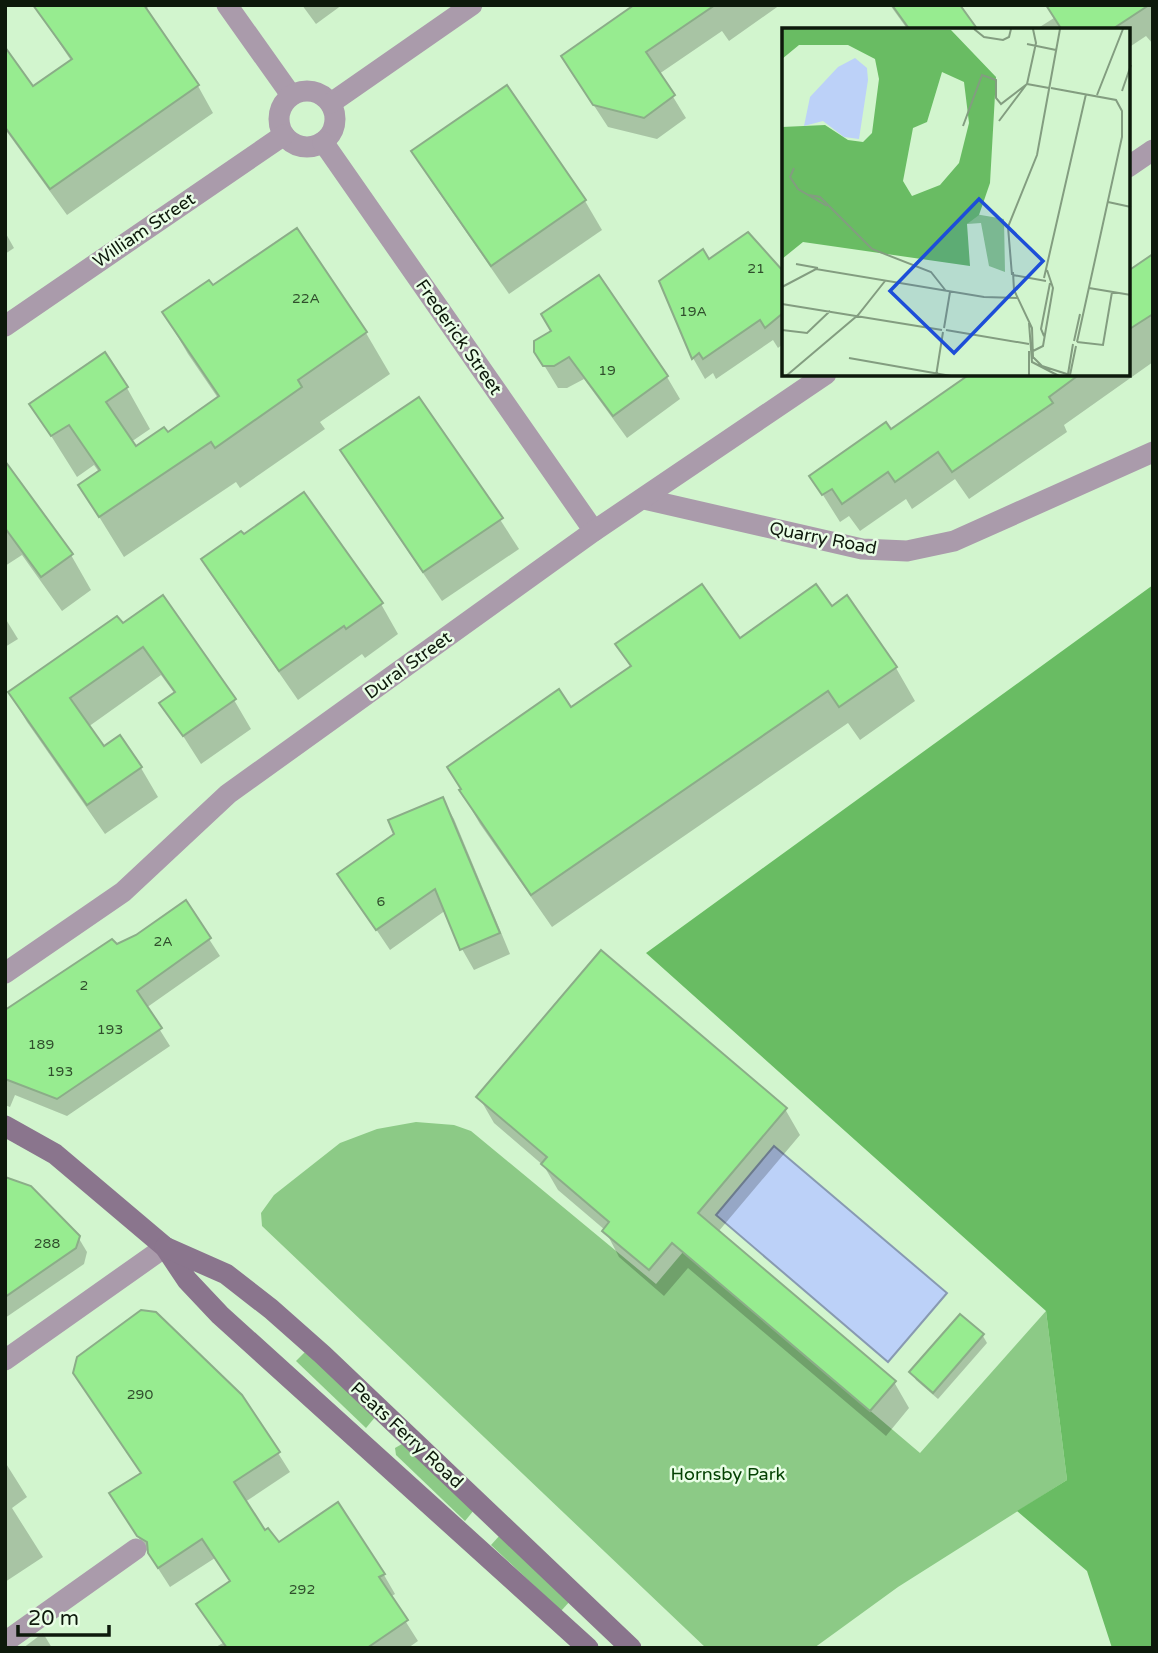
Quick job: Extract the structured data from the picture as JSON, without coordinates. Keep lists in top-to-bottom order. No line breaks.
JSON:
{"streets":{"main road":["Peats Ferry Road"],"street":["William Street","Frederick Street","Quarry Road","Dural Street"]},"crossings":[["William Street","Frederick Street"],["Frederick Street","Dural Street"],["Quarry Road","Dural Street"]],"parks":["Hornsby Park"],"house_numbers":["21","22A","19A","19","6","2A","2","193","189","193","288","290","292"],"scale_bar":"20 m"}
